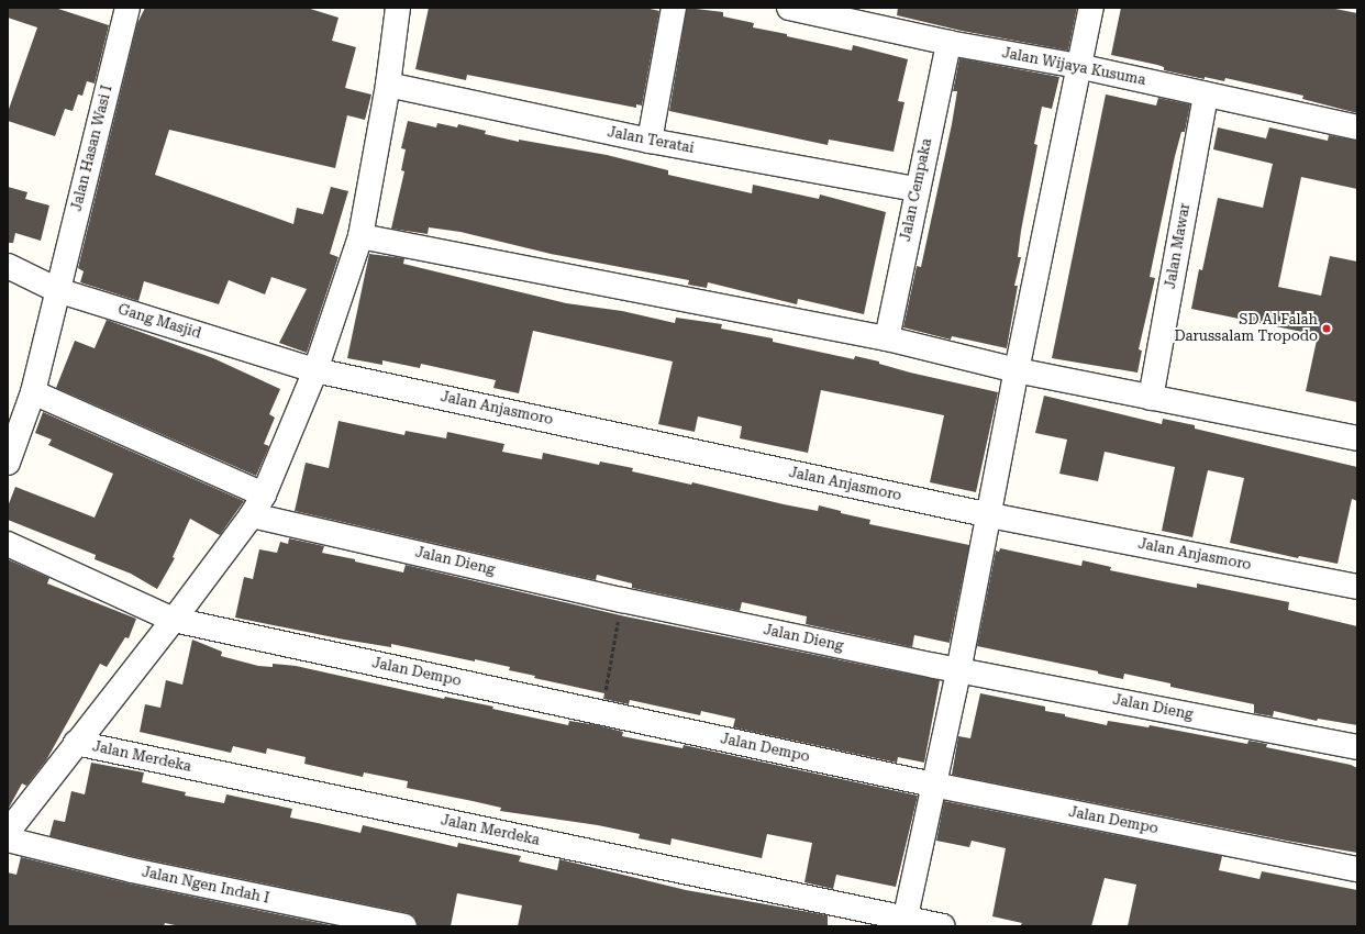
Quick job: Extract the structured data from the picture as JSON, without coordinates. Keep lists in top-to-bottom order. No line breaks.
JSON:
{"streets":{"street":["Jalan Wijaya Kusuma","Jalan Teratai","Jalan Hasan Wasi I","Jalan Cempaka","Jalan Mawar","Gang Masjid","Jalan Anjasmoro","Jalan Dieng","Jalan Dempo","Jalan Merdeka","Jalan Ngen Indah I"]},"crossings":[["Jalan Wijaya Kusuma","Jalan Cempaka"],["Jalan Wijaya Kusuma","Jalan Mawar"],["Jalan Teratai","Jalan Cempaka"],["Jalan Hasan Wasi I","Gang Masjid"],["Gang Masjid","Jalan Anjasmoro"]],"places":["SD Al Falah Darussalam Tropodo"]}
